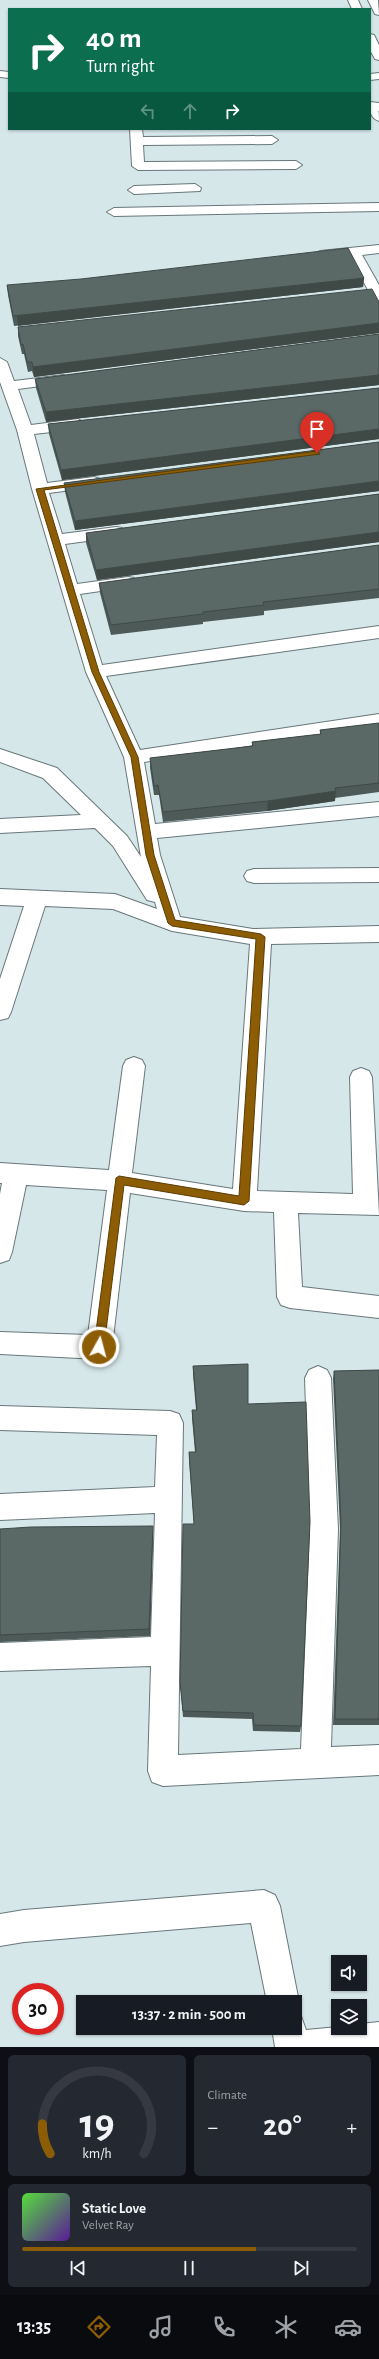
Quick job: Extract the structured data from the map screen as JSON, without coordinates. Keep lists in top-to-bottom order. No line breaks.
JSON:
{"page":{"turn":["40 m","Turn right"],"limit":"30","trip":"13:37 · 2 min · 500 m","tile":"Climate","heat":["−","20°","+"],"song":["Static Love","Velvet Ray"],"tabs":"13:35","gauge":["19","km/h"]}}
